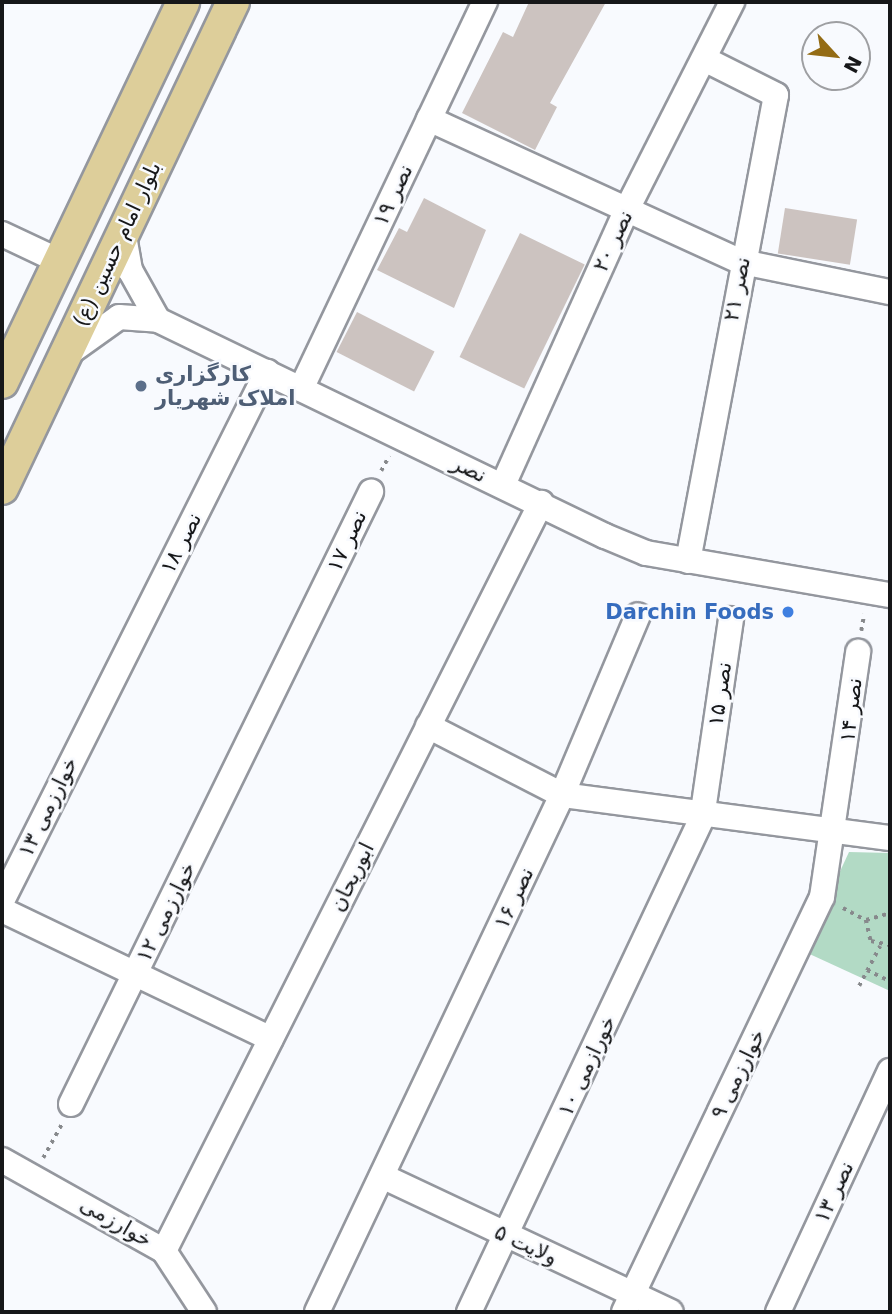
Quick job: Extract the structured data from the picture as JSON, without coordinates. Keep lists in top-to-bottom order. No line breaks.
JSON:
{"streets":{"main road":["بلوار امام حسین (ع)"],"street":["نصر ۱۹","نصر ۲۰","نصر ۲۱","نصر","نصر ۱۷","نصر ۱۸","نصر ۱۵","نصر ۱۴","خوارزمی ۱۳","ابوریحان","نصر ۱۶","خوارزمی ۱۲","خورازمی ۱۰","خوارزمی ۹","نصر ۱۳","خوارزمی","ولایت ۵"]},"crossings":[["نصر ۱۹","نصر"],["نصر ۲۰","نصر ۲۱"],["نصر ۲۰","نصر"],["نصر ۲۱","نصر"],["نصر","نصر ۱۷"],["نصر","نصر ۱۸"],["نصر","نصر ۱۴"],["نصر","ابوریحان"],["نصر ۱۷","خوارزمی ۱۲"],["نصر ۱۸","خوارزمی ۱۳"],["نصر ۱۵","خورازمی ۱۰"],["نصر ۱۴","خوارزمی ۹"],["ابوریحان","خوارزمی"],["نصر ۱۶","ولایت ۵"],["خورازمی ۱۰","ولایت ۵"],["خوارزمی ۹","ولایت ۵"]],"places":["کارگزاری املاک شهریار","Darchin Foods"],"north":"bottom right"}
